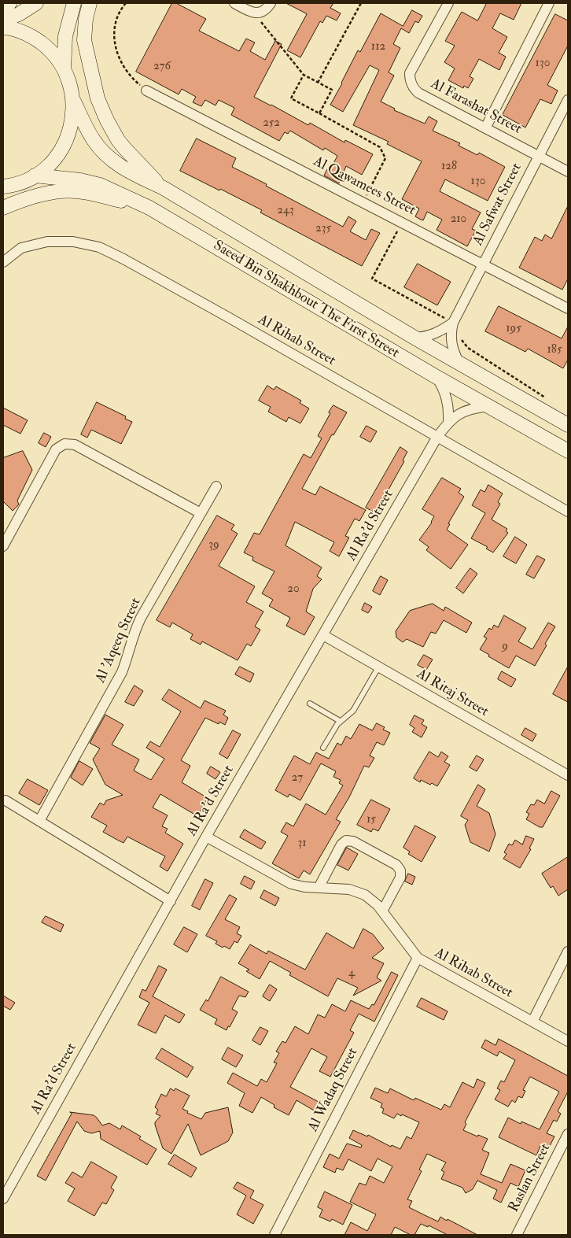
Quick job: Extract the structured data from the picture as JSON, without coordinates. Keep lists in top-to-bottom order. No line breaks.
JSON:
{"streets":{"main road":["Saeed Bin Shakhbout The First Street"],"street":["Al Farashat Street","Al Qawamees Street","Al Safwat Street","Al Rihab Street","Al Ra'd Street","Al 'Aqeeq Street","Al Ritaj Street","Al Wadaq Street","Raslan Street"]},"crossings":[["Al Farashat Street","Al Safwat Street"],["Al Qawamees Street","Al Safwat Street"],["Al Safwat Street","Saeed Bin Shakhbout The First Street"],["Saeed Bin Shakhbout The First Street","Al Ra'd Street"],["Al Rihab Street","Al Ra'd Street"],["Al Rihab Street","Al Wadaq Street"],["Al Ra'd Street","Al Ritaj Street"]],"house_numbers":["112","130","276","252","128","130","243","210","235","195","185","39","20","9","27","15","31","4"]}
